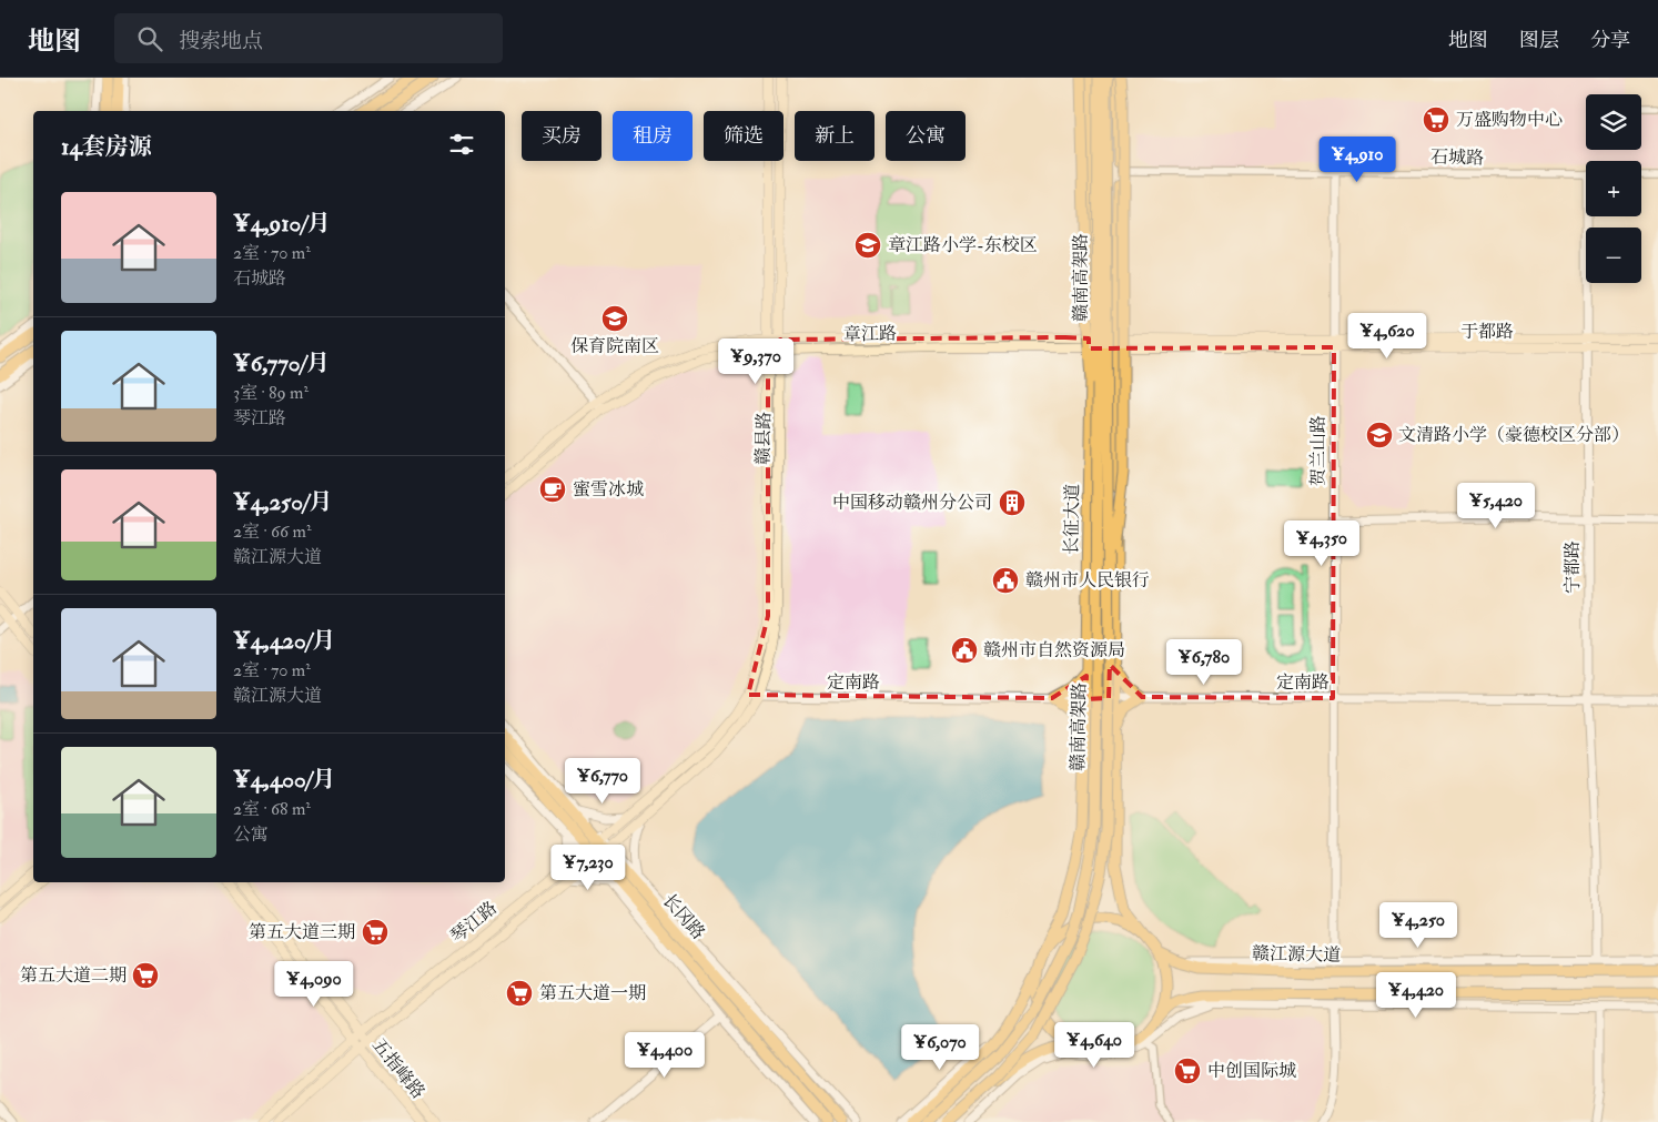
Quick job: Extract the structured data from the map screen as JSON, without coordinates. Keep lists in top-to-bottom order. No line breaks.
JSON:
{"streets":{"main road":["赣南高架路","于都路","章江路","赣县路","长征大道","长冈路","琴江路","赣江源大道","五指峰路"],"street":["石城路","贺兰山路","宁都路","定南路"]},"crossings":[["石城路","贺兰山路"],["于都路","章江路"],["于都路","贺兰山路"],["于都路","宁都路"],["章江路","赣县路"],["章江路","长征大道"],["赣县路","定南路"],["赣县路","琴江路"],["贺兰山路","定南路"],["长征大道","定南路"],["长征大道","赣江源大道"],["宁都路","定南路"],["定南路","琴江路"],["长冈路","琴江路"],["琴江路","五指峰路"]],"places":{"supermarket":["万盛购物中心","第五大道三期","第五大道二期","第五大道一期","中创国际城"],"school or university":["章江路小学-东校区","保育院南区","文清路小学（豪德校区分部）"],"cafe":["蜜雪冰城"],"building":["中国移动赣州分公司"],"public building":["赣州市人民银行","赣州市自然资源局"]},"page":{"header":"地图","search":"搜索地点","nav":["地图","图层","分享"],"map_buttons":["+","−"],"chip":["买房","租房","筛选","新上","公寓"],"heading":"14套房源","price":["¥4,910","¥4,620","¥9,370","¥5,420","¥4,350","¥6,780","¥6,770","¥7,230","¥4,250","¥4,090","¥4,420","¥4,640","¥6,070","¥4,400"],"list":[{"name":"¥4,910/月","note":"2室 · 70 m² · 石城路"},{"name":"¥6,770/月","note":"3室 · 89 m² · 琴江路"},{"name":"¥4,250/月","note":"2室 · 66 m² · 赣江源大道"},{"name":"¥4,420/月","note":"2室 · 70 m² · 赣江源大道"},{"name":"¥4,400/月","note":"2室 · 68 m² · 公寓"}]}}
